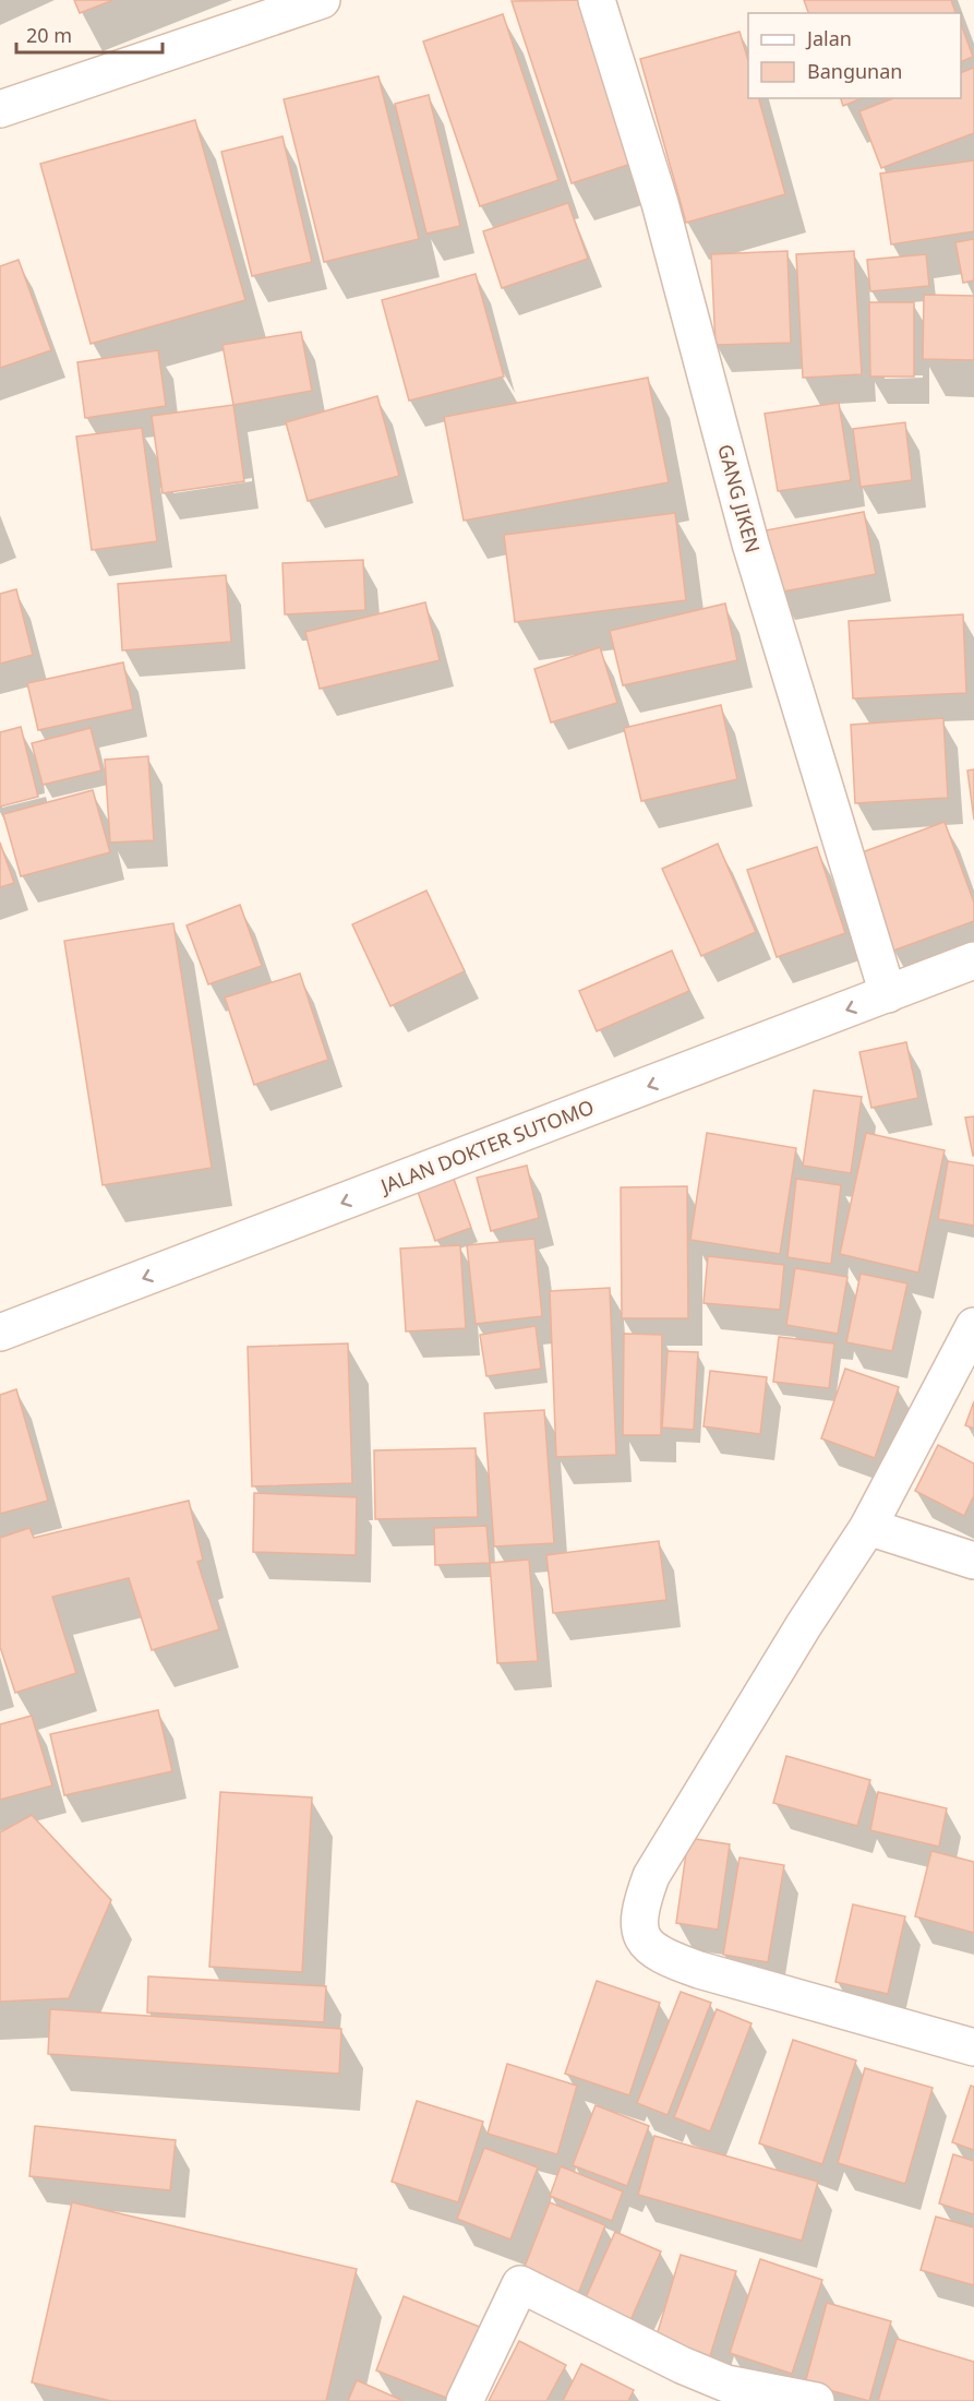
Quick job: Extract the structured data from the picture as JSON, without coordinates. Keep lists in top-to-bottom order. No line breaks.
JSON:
{"streets":{"street":["GANG JIKEN","JALAN DOKTER SUTOMO"]},"crossings":[["GANG JIKEN","JALAN DOKTER SUTOMO"]],"one_way":["JALAN DOKTER SUTOMO"],"legend":["Jalan","Bangunan"],"scale_bar":"20 m"}
